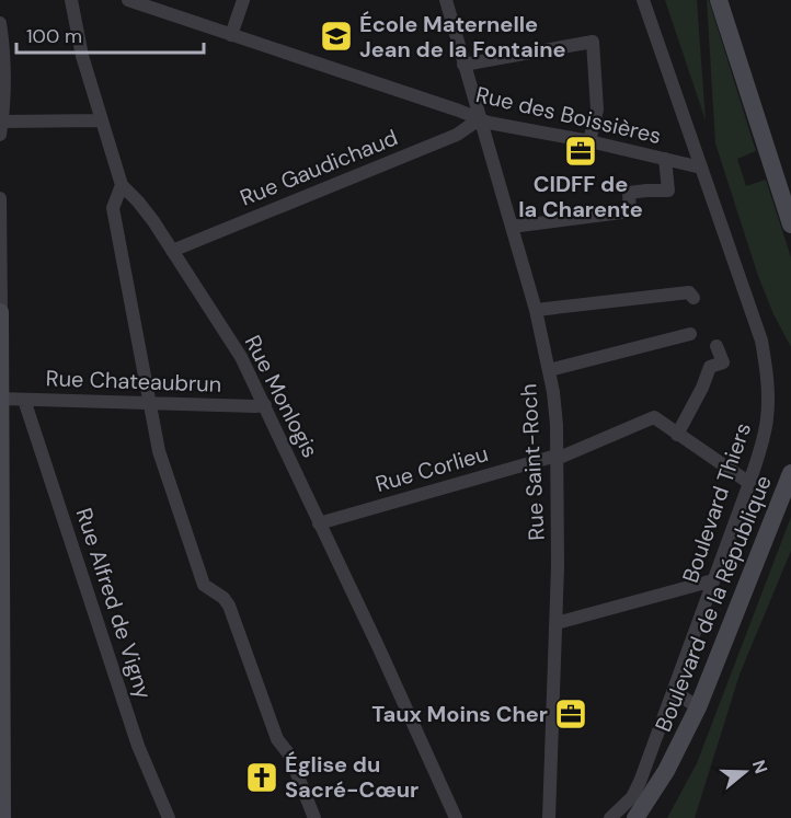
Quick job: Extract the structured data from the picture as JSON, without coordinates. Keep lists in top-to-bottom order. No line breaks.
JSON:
{"streets":{"main road":["Boulevard de la République"],"street":["Rue des Boissières","Rue Gaudichaud","Rue Chateaubrun","Rue Monlogis","Rue Saint-Roch","Rue Corlieu","Boulevard Thiers","Rue Alfred de Vigny"]},"crossings":[["Rue des Boissières","Rue Gaudichaud"],["Rue des Boissières","Rue Saint-Roch"],["Rue des Boissières","Boulevard Thiers"],["Rue Gaudichaud","Rue Monlogis"],["Rue Gaudichaud","Rue Saint-Roch"],["Rue Chateaubrun","Rue Monlogis"],["Rue Chateaubrun","Rue Alfred de Vigny"],["Rue Monlogis","Rue Corlieu"],["Rue Saint-Roch","Rue Corlieu"]],"places":{"school or university":["École Maternelle Jean de la Fontaine"],"office":["CIDFF de la Charente","Taux Moins Cher"],"church":["Église du Sacré-Cœur"]},"scale_bar":"100 m","north":"right"}
